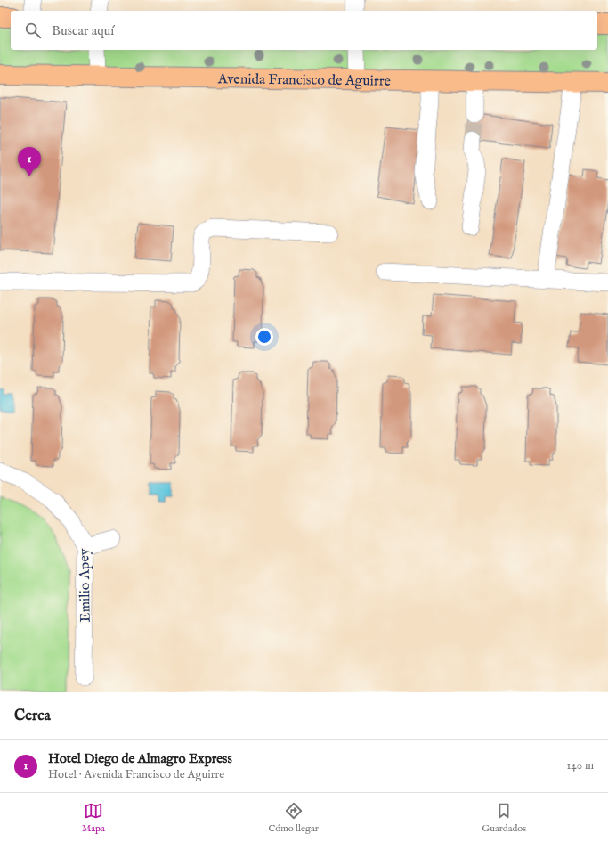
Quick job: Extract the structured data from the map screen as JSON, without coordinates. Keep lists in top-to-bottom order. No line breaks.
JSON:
{"streets":{"main road":["Avenida Francisco de Aguirre"],"street":["Emilio Apey"]},"page":{"search":"Buscar aquí","pins":"1","heading":"Cerca","list":[{"mark":"1","name":"Hotel Diego de Almagro Express","note":"Hotel · Avenida Francisco de Aguirre","value":"140 m"}],"nav":["Mapa","Cómo llegar","Guardados"]}}
